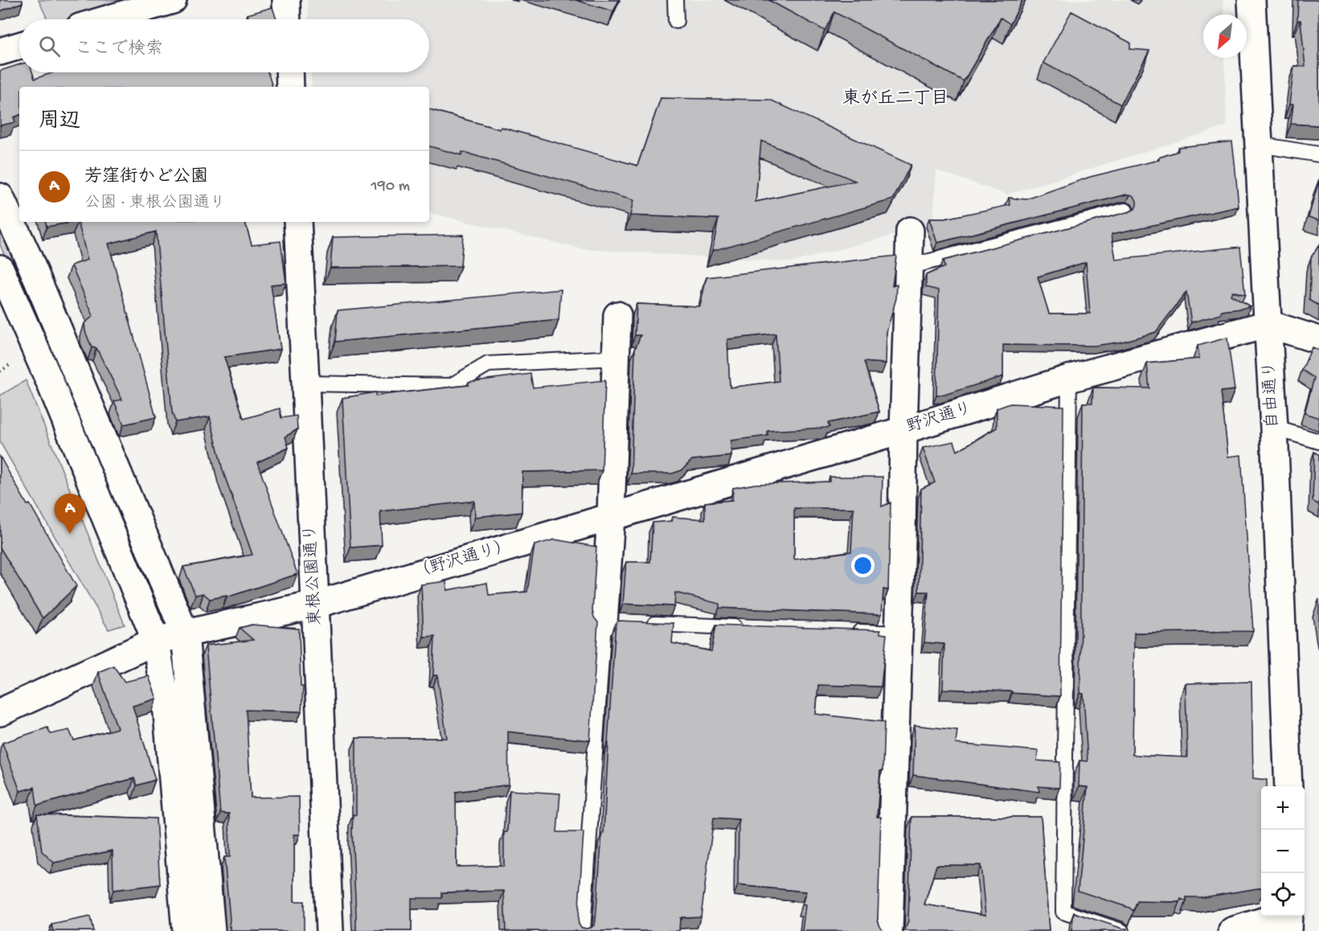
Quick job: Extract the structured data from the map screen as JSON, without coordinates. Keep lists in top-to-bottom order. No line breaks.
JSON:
{"streets":{"street":["自由通り","野沢通り","（野沢通り）","東根公園通り"]},"crossings":[["自由通り","野沢通り"],["野沢通り","（野沢通り）"],["（野沢通り）","東根公園通り"]],"districts":["東が丘二丁目"],"north":"bottom left","page":{"search":"ここで検索","heading":"周辺","list":[{"mark":"A","name":"芳窪街かど公園","note":"公園 · 東根公園通り","value":"190 m"}],"pins":"A","map_buttons":["+","−"]}}
